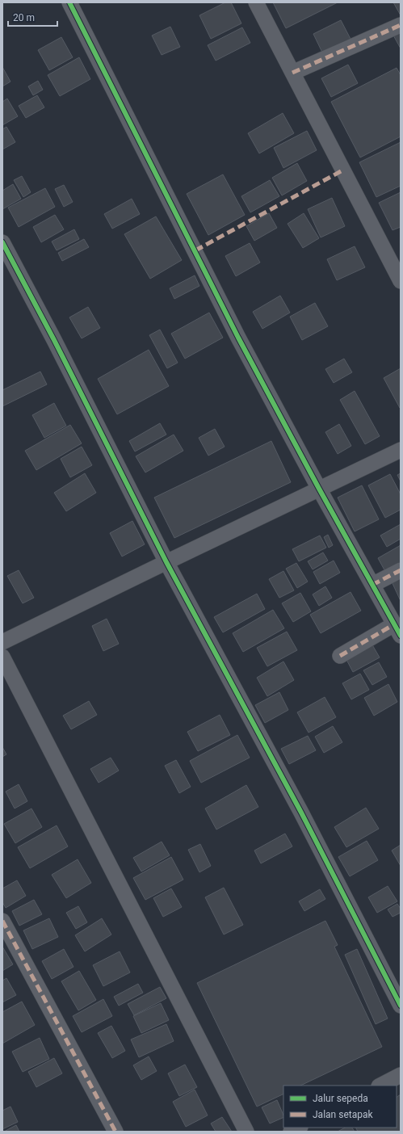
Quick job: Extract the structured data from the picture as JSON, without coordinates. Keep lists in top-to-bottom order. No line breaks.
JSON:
{"legend":["Jalur sepeda","Jalan setapak"],"scale_bar":"20 m"}
